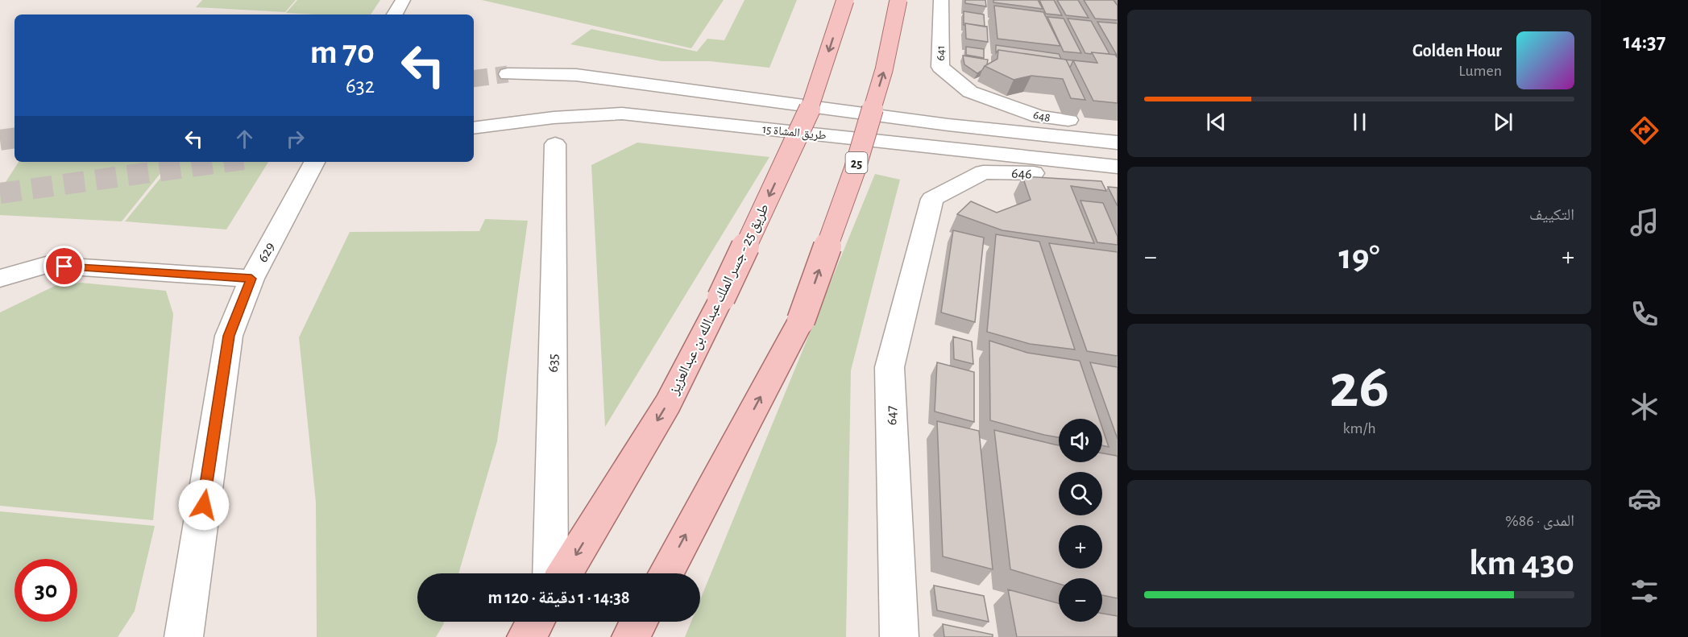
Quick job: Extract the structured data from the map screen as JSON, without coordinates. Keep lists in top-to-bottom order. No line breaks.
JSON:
{"streets":{"main road":["25","طريق 25 - جسر الملك عبدالله بن عبدالعزيز"],"street":["641","648","طريق المشاة 15","646","629","635","647"]},"crossings":[["641","648"],["646","647"]],"page":{"tabs":"14:37","turn":["70 m","632"],"song":["Golden Hour","Lumen"],"tile":["التكييف",["26","km/h"],["المدى · 86%","430 km"]],"heat":["−","19°","+"],"map_buttons":["+","−"],"limit":"30","trip":"14:38 · 1 دقيقة · 120 m"}}
